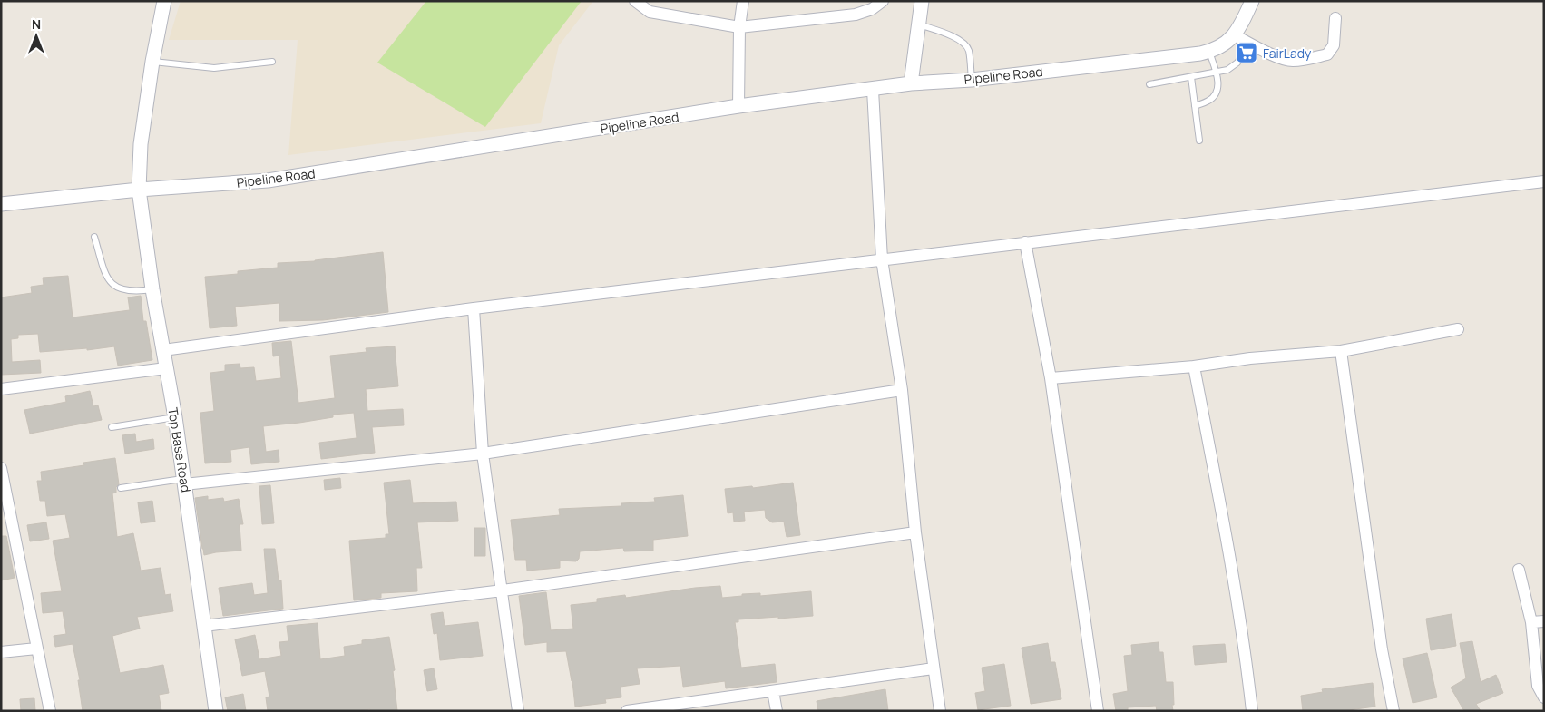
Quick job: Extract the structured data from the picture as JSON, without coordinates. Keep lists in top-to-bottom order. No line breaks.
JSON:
{"streets":{"street":["Pipeline Road","Top Base Road"]},"crossings":[["Pipeline Road","Top Base Road"]],"places":{"supermarket":["FairLady"]},"north":"top"}
